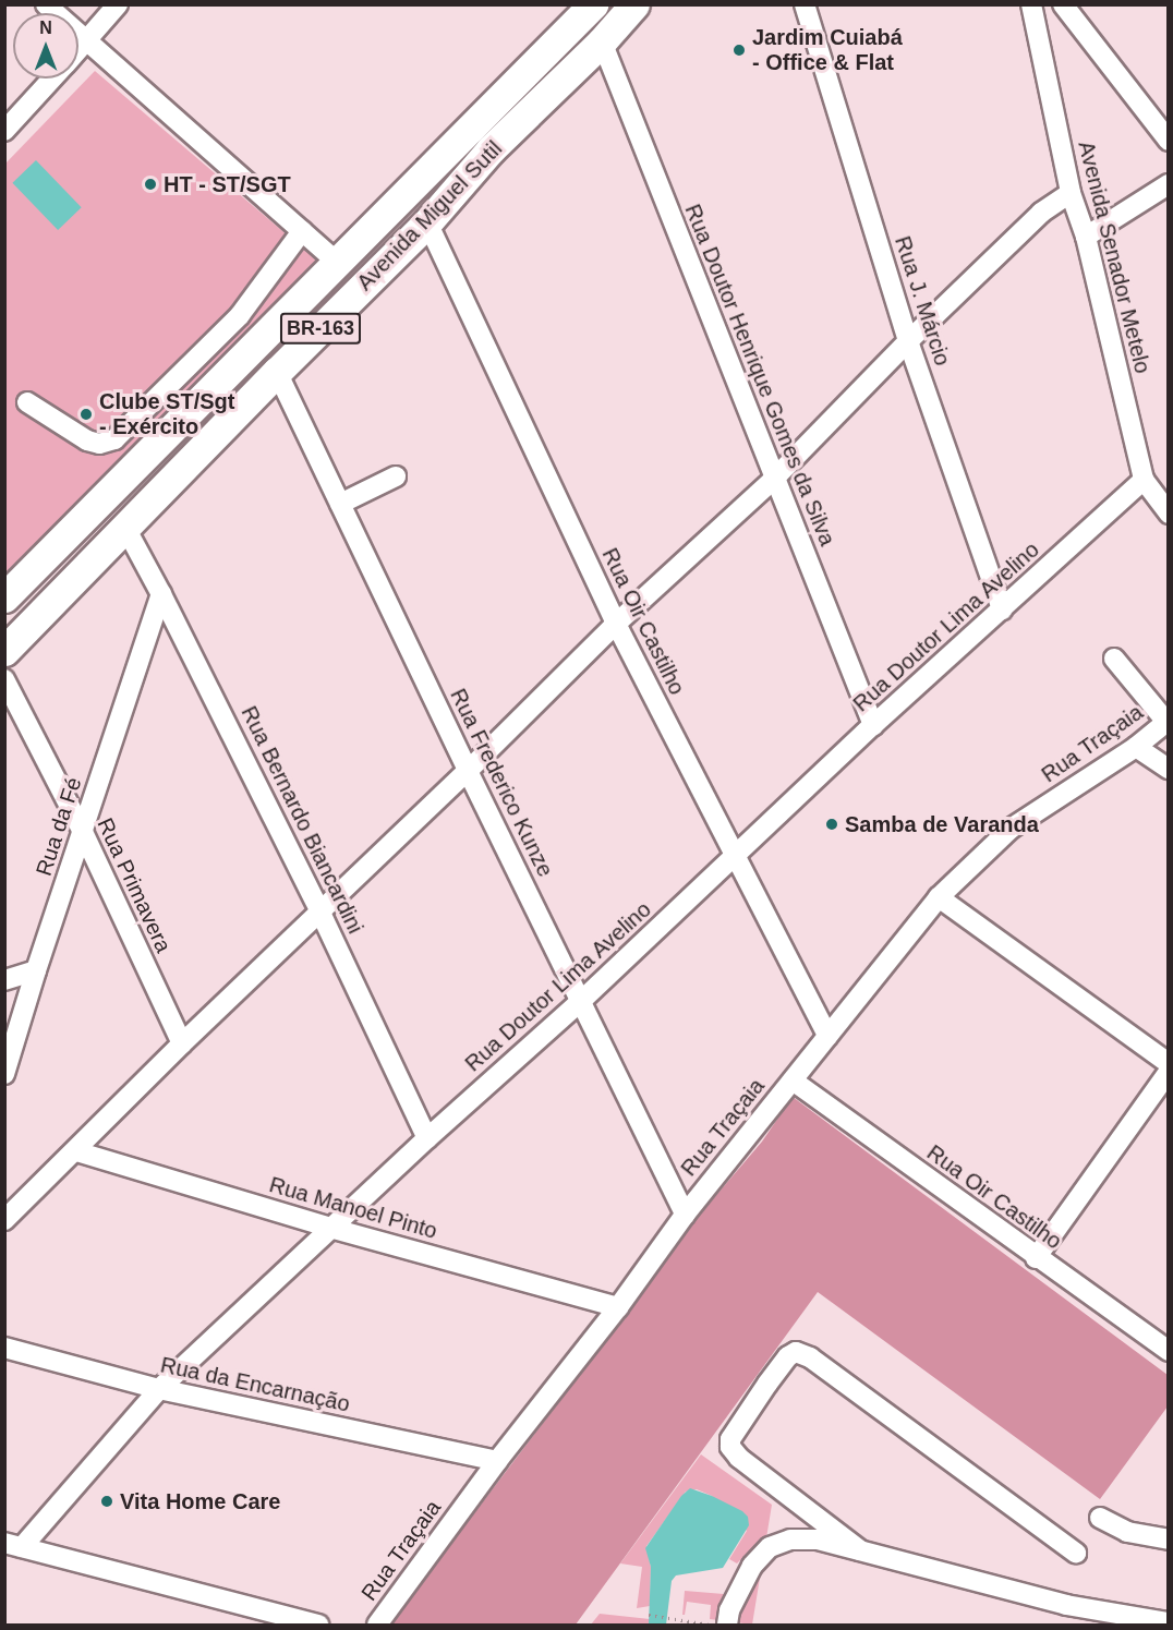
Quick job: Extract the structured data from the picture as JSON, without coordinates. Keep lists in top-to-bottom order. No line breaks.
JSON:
{"streets":{"highway":["Avenida Miguel Sutil","BR-163"],"street":["Avenida Senador Metelo","Rua J. Márcio","Rua Doutor Henrique Gomes da Silva","Rua Oir Castilho","Rua Doutor Lima Avelino","Rua Traçaia","Rua Frederico Kunze","Rua Bernardo Biancardini","Rua da Fé","Rua Primavera","Rua Manoel Pinto","Rua da Encarnação"]},"crossings":[["Avenida Miguel Sutil","Rua Doutor Henrique Gomes da Silva"],["Avenida Miguel Sutil","Rua Oir Castilho"],["Avenida Miguel Sutil","Rua Frederico Kunze"],["Avenida Miguel Sutil","Rua Bernardo Biancardini"],["Avenida Senador Metelo","Rua Doutor Lima Avelino"],["Rua J. Márcio","Rua Doutor Lima Avelino"],["Rua Doutor Henrique Gomes da Silva","Rua Doutor Lima Avelino"],["Rua Oir Castilho","Rua Doutor Lima Avelino"],["Rua Oir Castilho","Rua Traçaia"],["Rua Doutor Lima Avelino","Rua Frederico Kunze"],["Rua Doutor Lima Avelino","Rua Bernardo Biancardini"],["Rua Doutor Lima Avelino","Rua Manoel Pinto"],["Rua Doutor Lima Avelino","Rua da Encarnação"],["Rua Traçaia","Rua Frederico Kunze"],["Rua Traçaia","Rua Manoel Pinto"],["Rua Traçaia","Rua da Encarnação"],["Rua Bernardo Biancardini","Rua da Fé"],["Rua da Fé","Rua Primavera"]],"places":["Jardim Cuiabá - Office & Flat","HT - ST/SGT","Clube ST/Sgt - Exército","Samba de Varanda","Vita Home Care"],"north":"top"}
